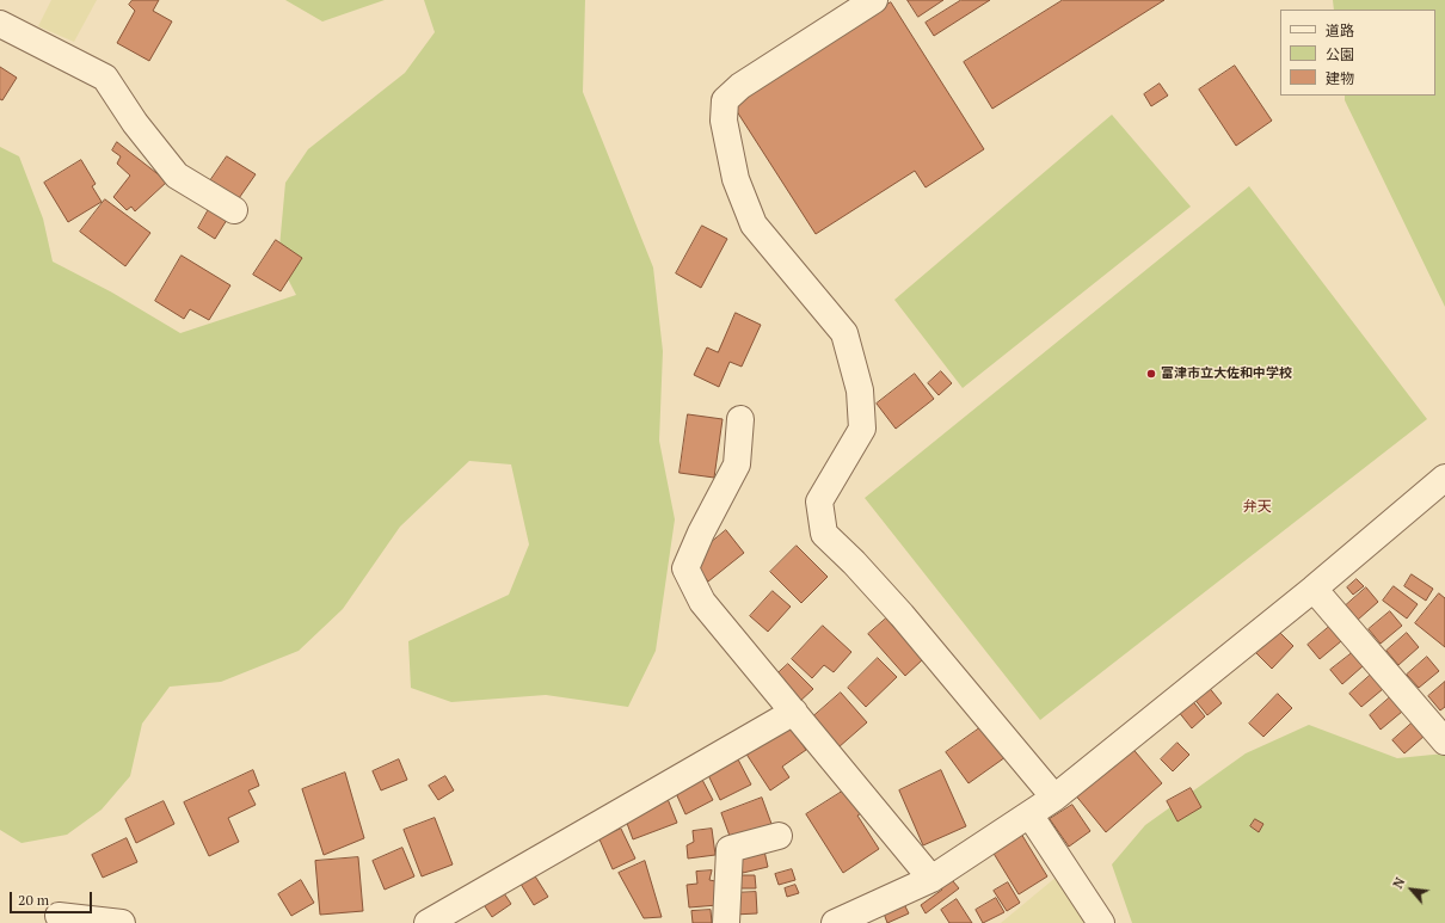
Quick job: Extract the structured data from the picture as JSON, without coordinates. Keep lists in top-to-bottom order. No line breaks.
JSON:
{"districts":["弁天"],"places":["富津市立大佐和中学校"],"legend":["道路","公園","建物"],"scale_bar":"20 m","north":"top left"}
